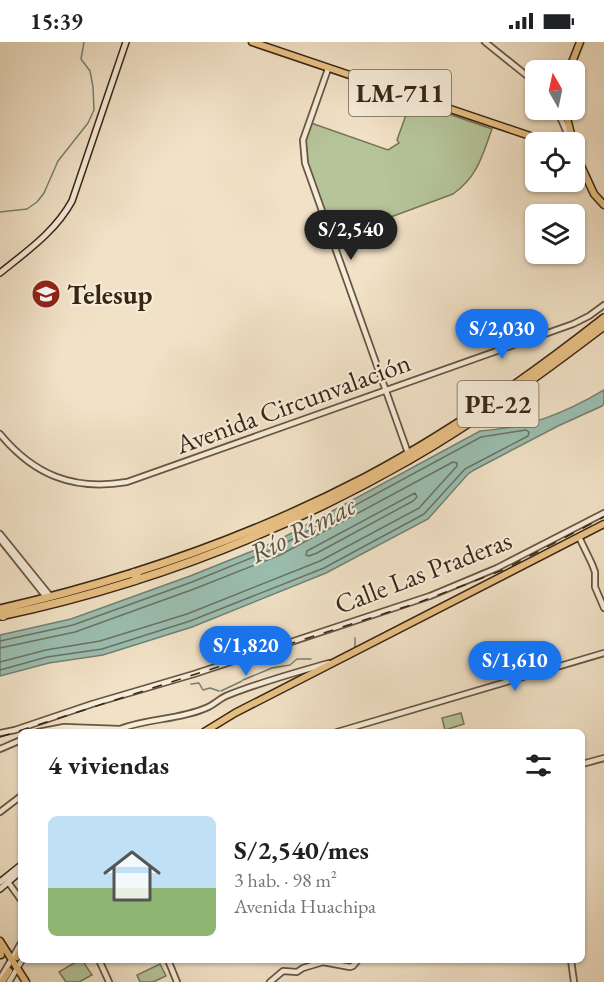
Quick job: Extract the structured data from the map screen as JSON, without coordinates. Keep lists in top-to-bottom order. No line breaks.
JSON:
{"streets":{"highway":["PE-22"],"main road":["LM-711"],"street":["Avenida Circunvalación","Calle Las Praderas"]},"water":["Río Rímac"],"places":{"school or university":["Telesup"]},"north":"top","page":{"status":"15:39","price":["S/2,540","S/2,030","S/1,820","S/1,610"],"heading":"4 viviendas","list":[{"name":"S/2,540/mes","note":"3 hab. · 98 m² · Avenida Huachipa"}]}}
